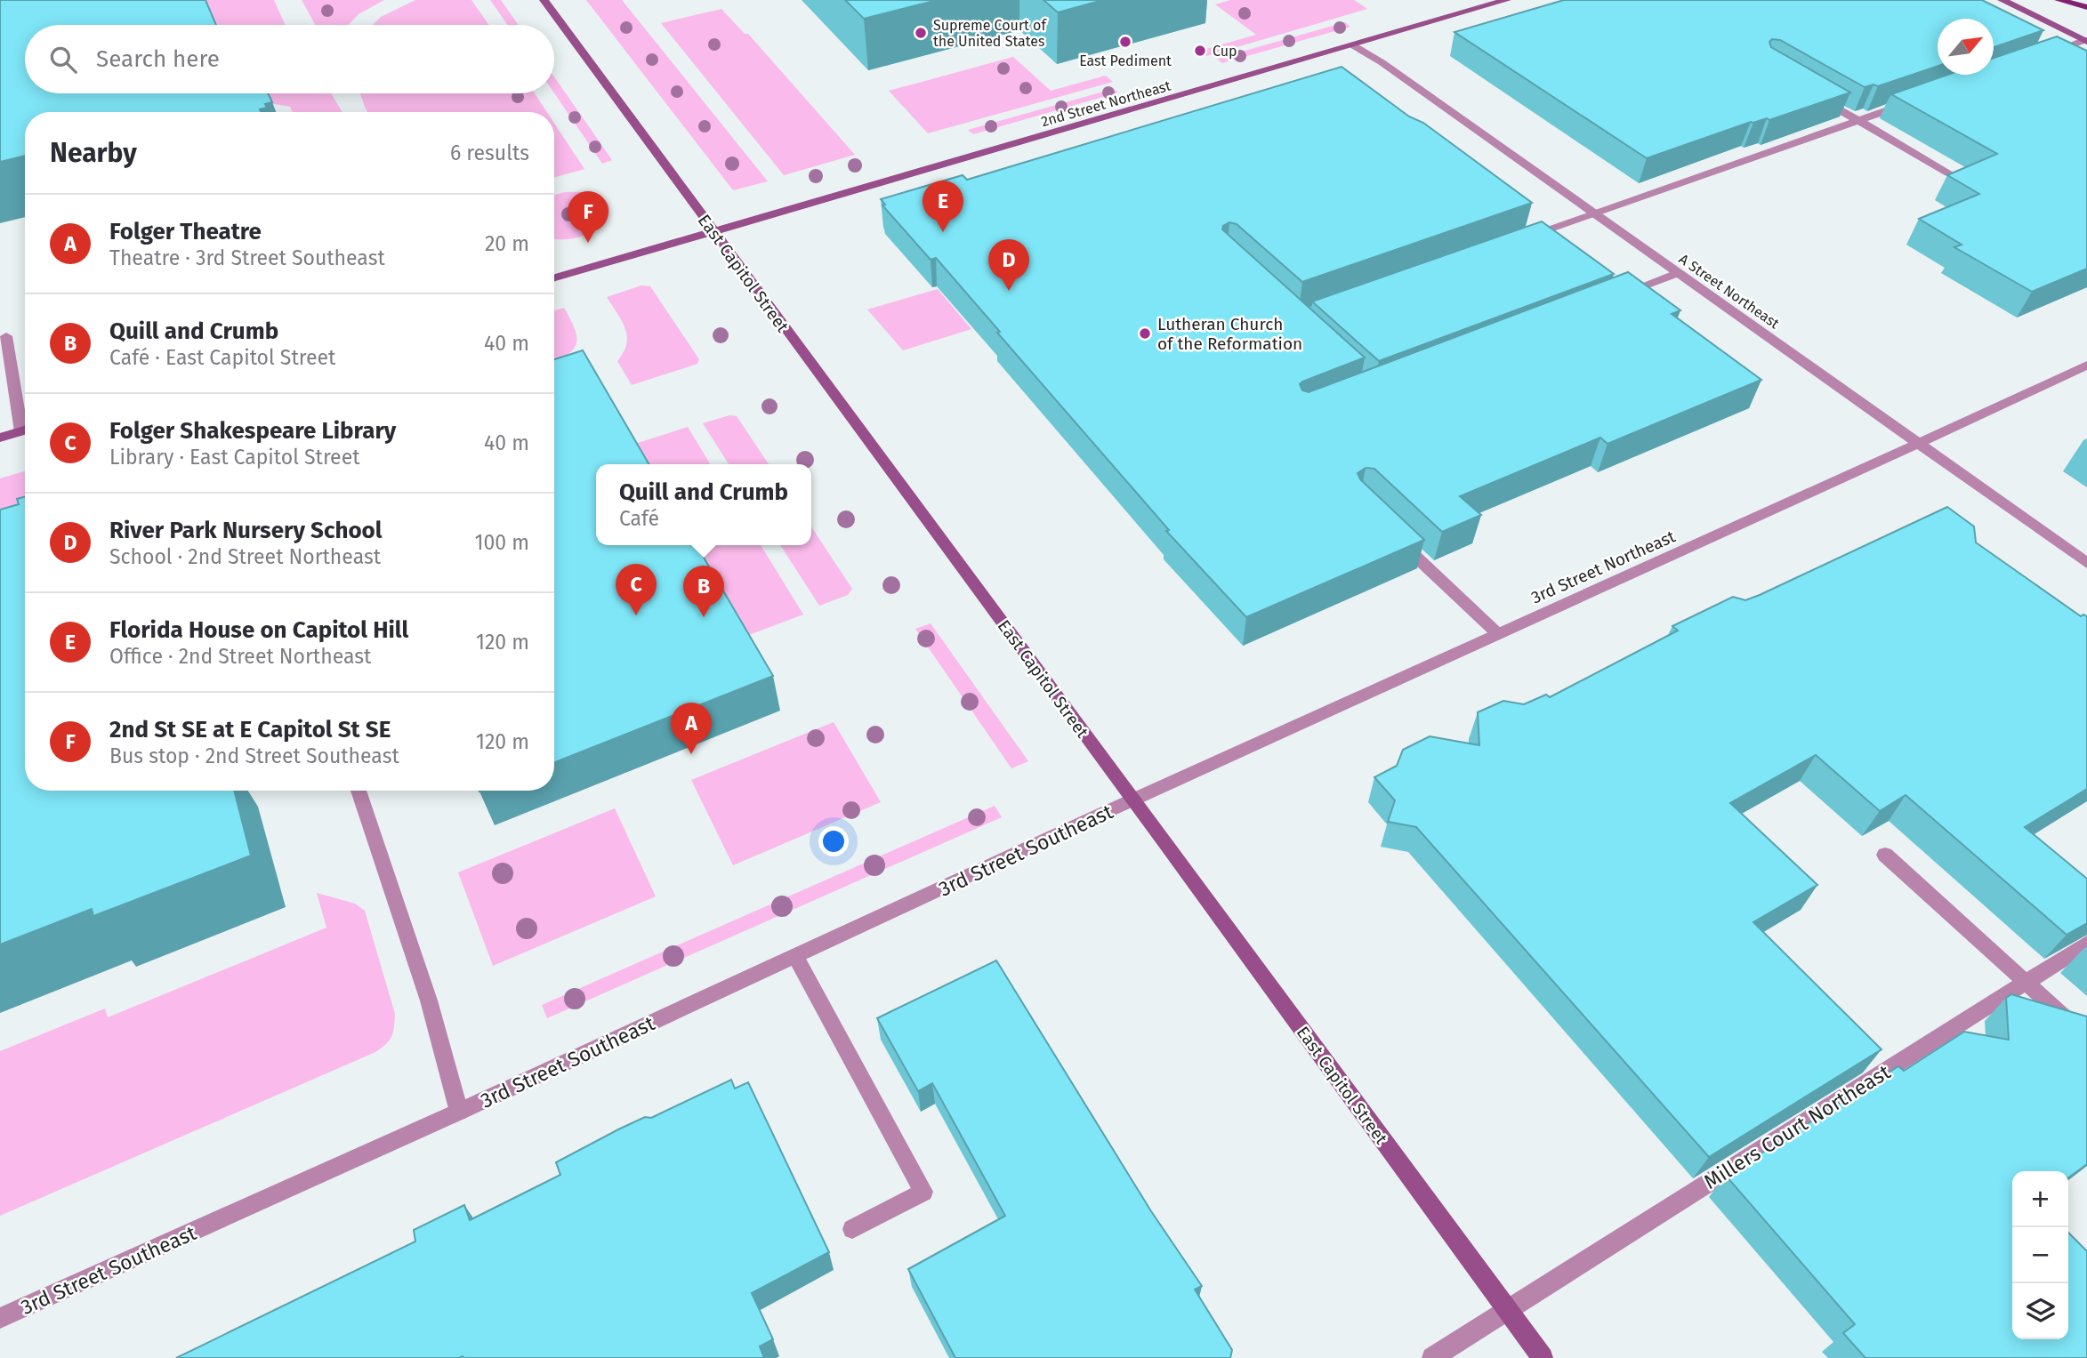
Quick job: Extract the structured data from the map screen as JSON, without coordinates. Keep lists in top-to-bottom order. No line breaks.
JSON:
{"streets":{"main road":["2nd Street Northeast","East Capitol Street"],"street":["A Street Northeast","3rd Street Northeast","3rd Street Southeast","Millers Court Northeast"]},"crossings":[["2nd Street Northeast","East Capitol Street"],["2nd Street Northeast","A Street Northeast"],["East Capitol Street","3rd Street Northeast"],["East Capitol Street","3rd Street Southeast"],["East Capitol Street","Millers Court Northeast"],["A Street Northeast","3rd Street Northeast"],["3rd Street Northeast","3rd Street Southeast"]],"places":["Supreme Court of the United States","East Pediment","Cup","Lutheran Church of the Reformation"],"north":"top right","page":{"search":"Search here","heading":["Nearby","6 results"],"pins":["E","F","D","C","B","A"],"list":[{"mark":"A","name":"Folger Theatre","note":"Theatre · 3rd Street Southeast","value":"20 m"},{"mark":"B","name":"Quill and Crumb","note":"Café · East Capitol Street","value":"40 m"},{"mark":"C","name":"Folger Shakespeare Library","note":"Library · East Capitol Street","value":"40 m"},{"mark":"D","name":"River Park Nursery School","note":"School · 2nd Street Northeast","value":"100 m"},{"mark":"E","name":"Florida House on Capitol Hill","note":"Office · 2nd Street Northeast","value":"120 m"},{"mark":"F","name":"2nd St SE at E Capitol St SE","note":"Bus stop · 2nd Street Southeast","value":"120 m"}],"popup":["Quill and Crumb","Café"],"map_buttons":["+","−"]}}
